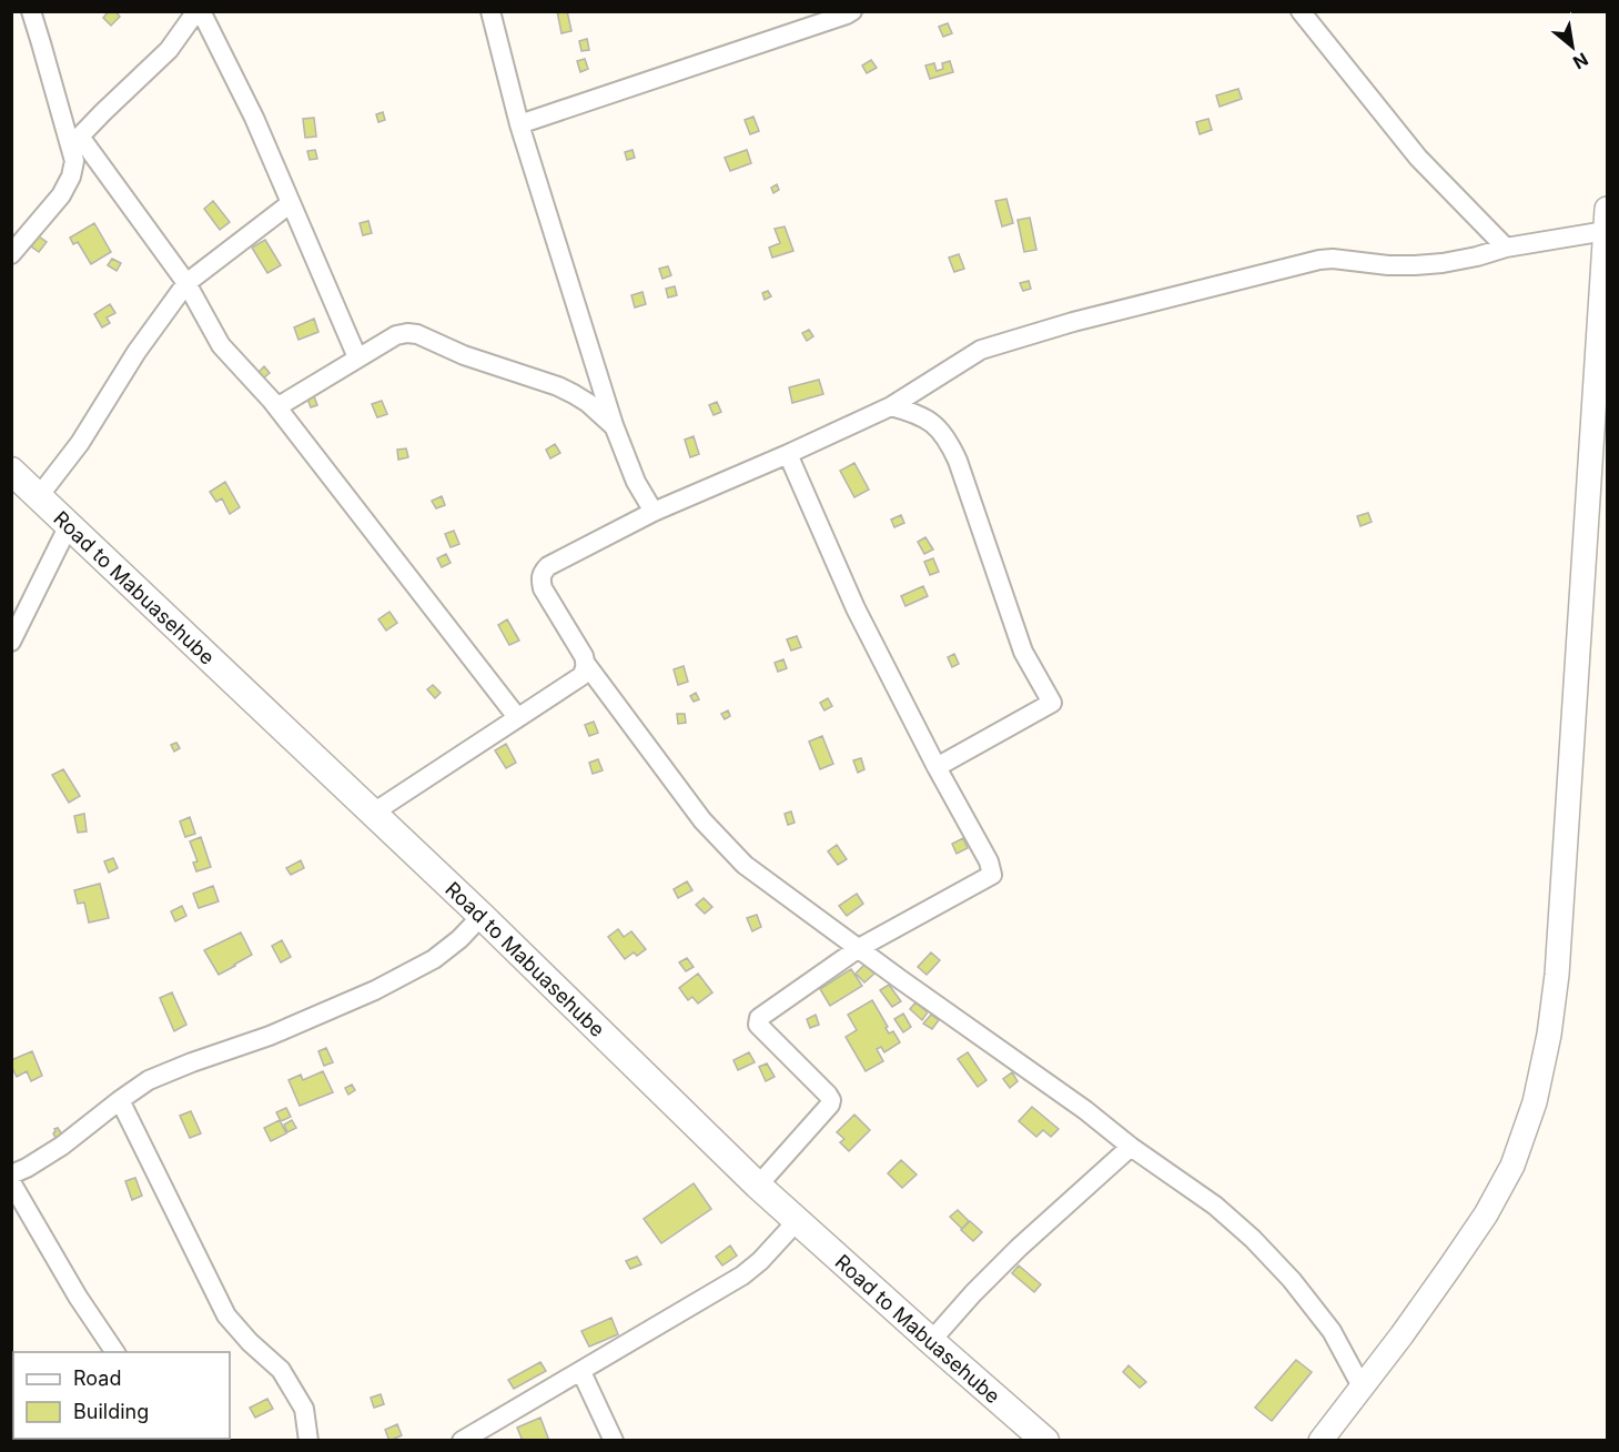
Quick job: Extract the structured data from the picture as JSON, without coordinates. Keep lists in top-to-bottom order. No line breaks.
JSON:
{"streets":{"main road":["Road to Mabuasehube"]},"legend":["Road","Building"],"north":"bottom right"}
